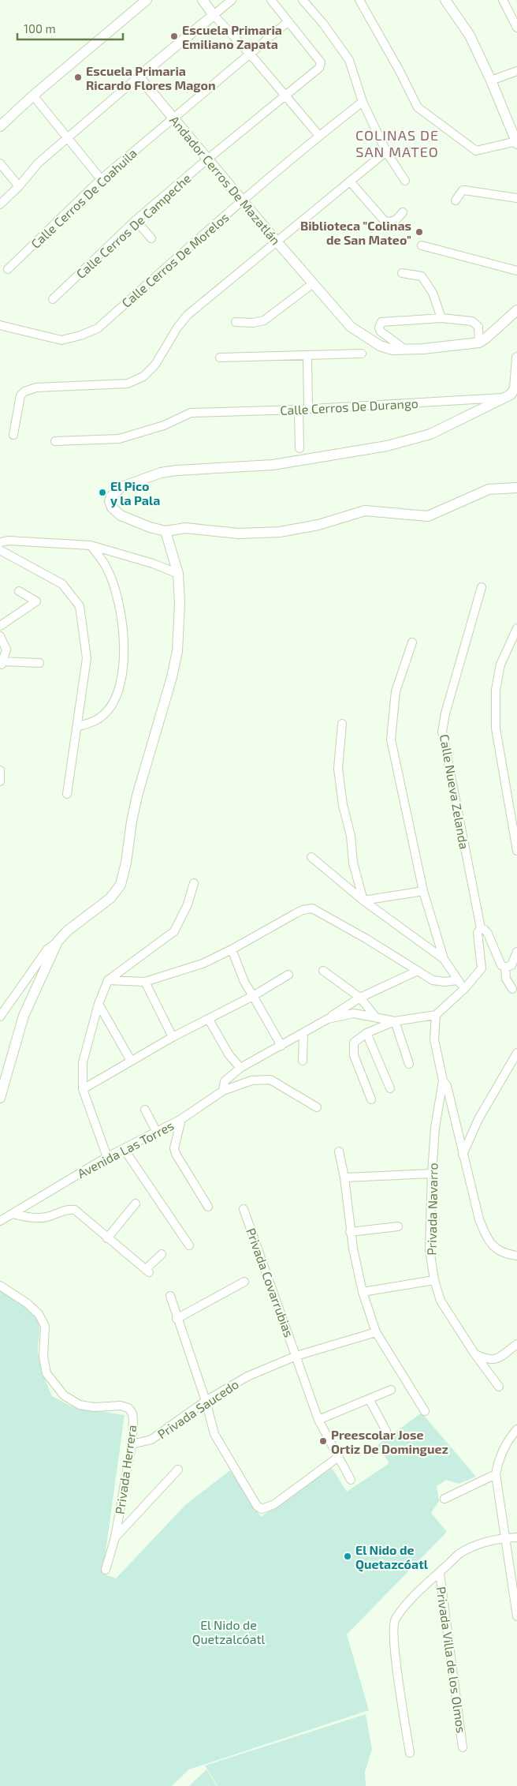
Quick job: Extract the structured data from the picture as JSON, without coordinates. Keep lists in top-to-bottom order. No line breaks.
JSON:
{"streets":{"street":["Andador Cerros De Mazatlán","Calle Cerros De Coahuila","Calle Cerros De Campeche","Calle Cerros De Morelos","Calle Cerros De Durango","Calle Nueva Zelanda","Avenida Las Torres","Privada Navarro","Privada Covarrubias","Privada Saucedo","Privada Herrera","Privada Villa de los Olmos"]},"crossings":[["Andador Cerros De Mazatlán","Calle Cerros De Coahuila"],["Andador Cerros De Mazatlán","Calle Cerros De Campeche"],["Andador Cerros De Mazatlán","Calle Cerros De Morelos"],["Calle Cerros De Coahuila","Calle Cerros De Campeche"],["Privada Covarrubias","Privada Saucedo"],["Privada Saucedo","Privada Herrera"]],"districts":["COLINAS DE SAN MATEO"],"parks":["El Nido de Quetzalcóatl"],"places":["Escuela Primaria Emiliano Zapata","Escuela Primaria Ricardo Flores Magon","Biblioteca \"Colinas de San Mateo\"","El Pico y la Pala","Preescolar Jose Ortiz De Dominguez","El Nido de Quetazcóatl"],"scale_bar":"100 m"}
